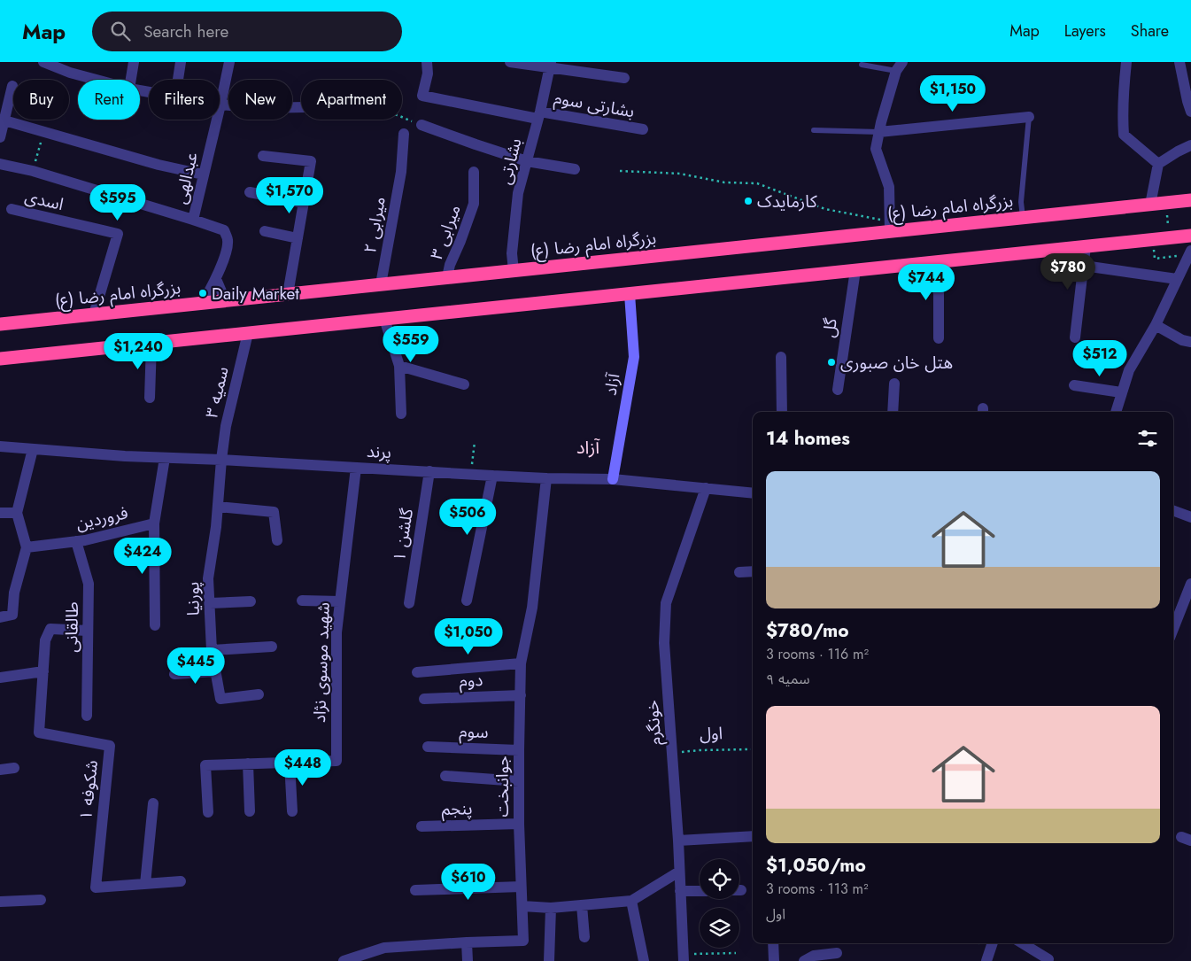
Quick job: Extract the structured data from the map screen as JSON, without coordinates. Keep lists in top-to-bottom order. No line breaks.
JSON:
{"streets":{"highway":["بزرگراه امام رضا (ع)"],"street":["بشارتی سوم","بشارتی","عبدالهی","اسدی","میرابی ۲","میرابی ۳","گل","آزاد","سمیه ۳","پرند","فروردین","گلشن ۱","پورنیا","طالقانی","شهید موسوی نژاد","دوم","خونگرم","سوم","جوانبخت","شکوفه ۱","پنجم"],"path":["اول"]},"crossings":[["بشارتی سوم","بشارتی"],["بشارتی","بزرگراه امام رضا (ع)"],["عبدالهی","بزرگراه امام رضا (ع)"],["اسدی","بزرگراه امام رضا (ع)"],["بزرگراه امام رضا (ع)","میرابی ۲"],["بزرگراه امام رضا (ع)","میرابی ۳"],["آزاد","پرند"],["سمیه ۳","پرند"],["سمیه ۳","پورنیا"],["پرند","فروردین"],["پرند","گلشن ۱"],["پرند","پورنیا"],["پرند","شهید موسوی نژاد"],["پرند","خونگرم"],["پرند","جوانبخت"],["فروردین","طالقانی"],["طالقانی","شکوفه ۱"],["دوم","جوانبخت"],["خونگرم","اول"],["سوم","جوانبخت"],["جوانبخت","پنجم"]],"districts":["آزاد"],"places":["کارمایدک","Daily Market","هتل خان صبوری"],"page":{"header":"Map","search":"Search here","nav":["Map","Layers","Share"],"price":["$1,150","$1,570","$595","$780","$744","$559","$1,240","$512","$506","$424","$1,050","$445","$448","$610"],"chip":["Buy","Rent","Filters","New","Apartment"],"heading":"14 homes","list":[{"name":"$780/mo","note":"3 rooms · 116 m² · سمیه ۹"},{"name":"$1,050/mo","note":"3 rooms · 113 m² · اول"}]}}
